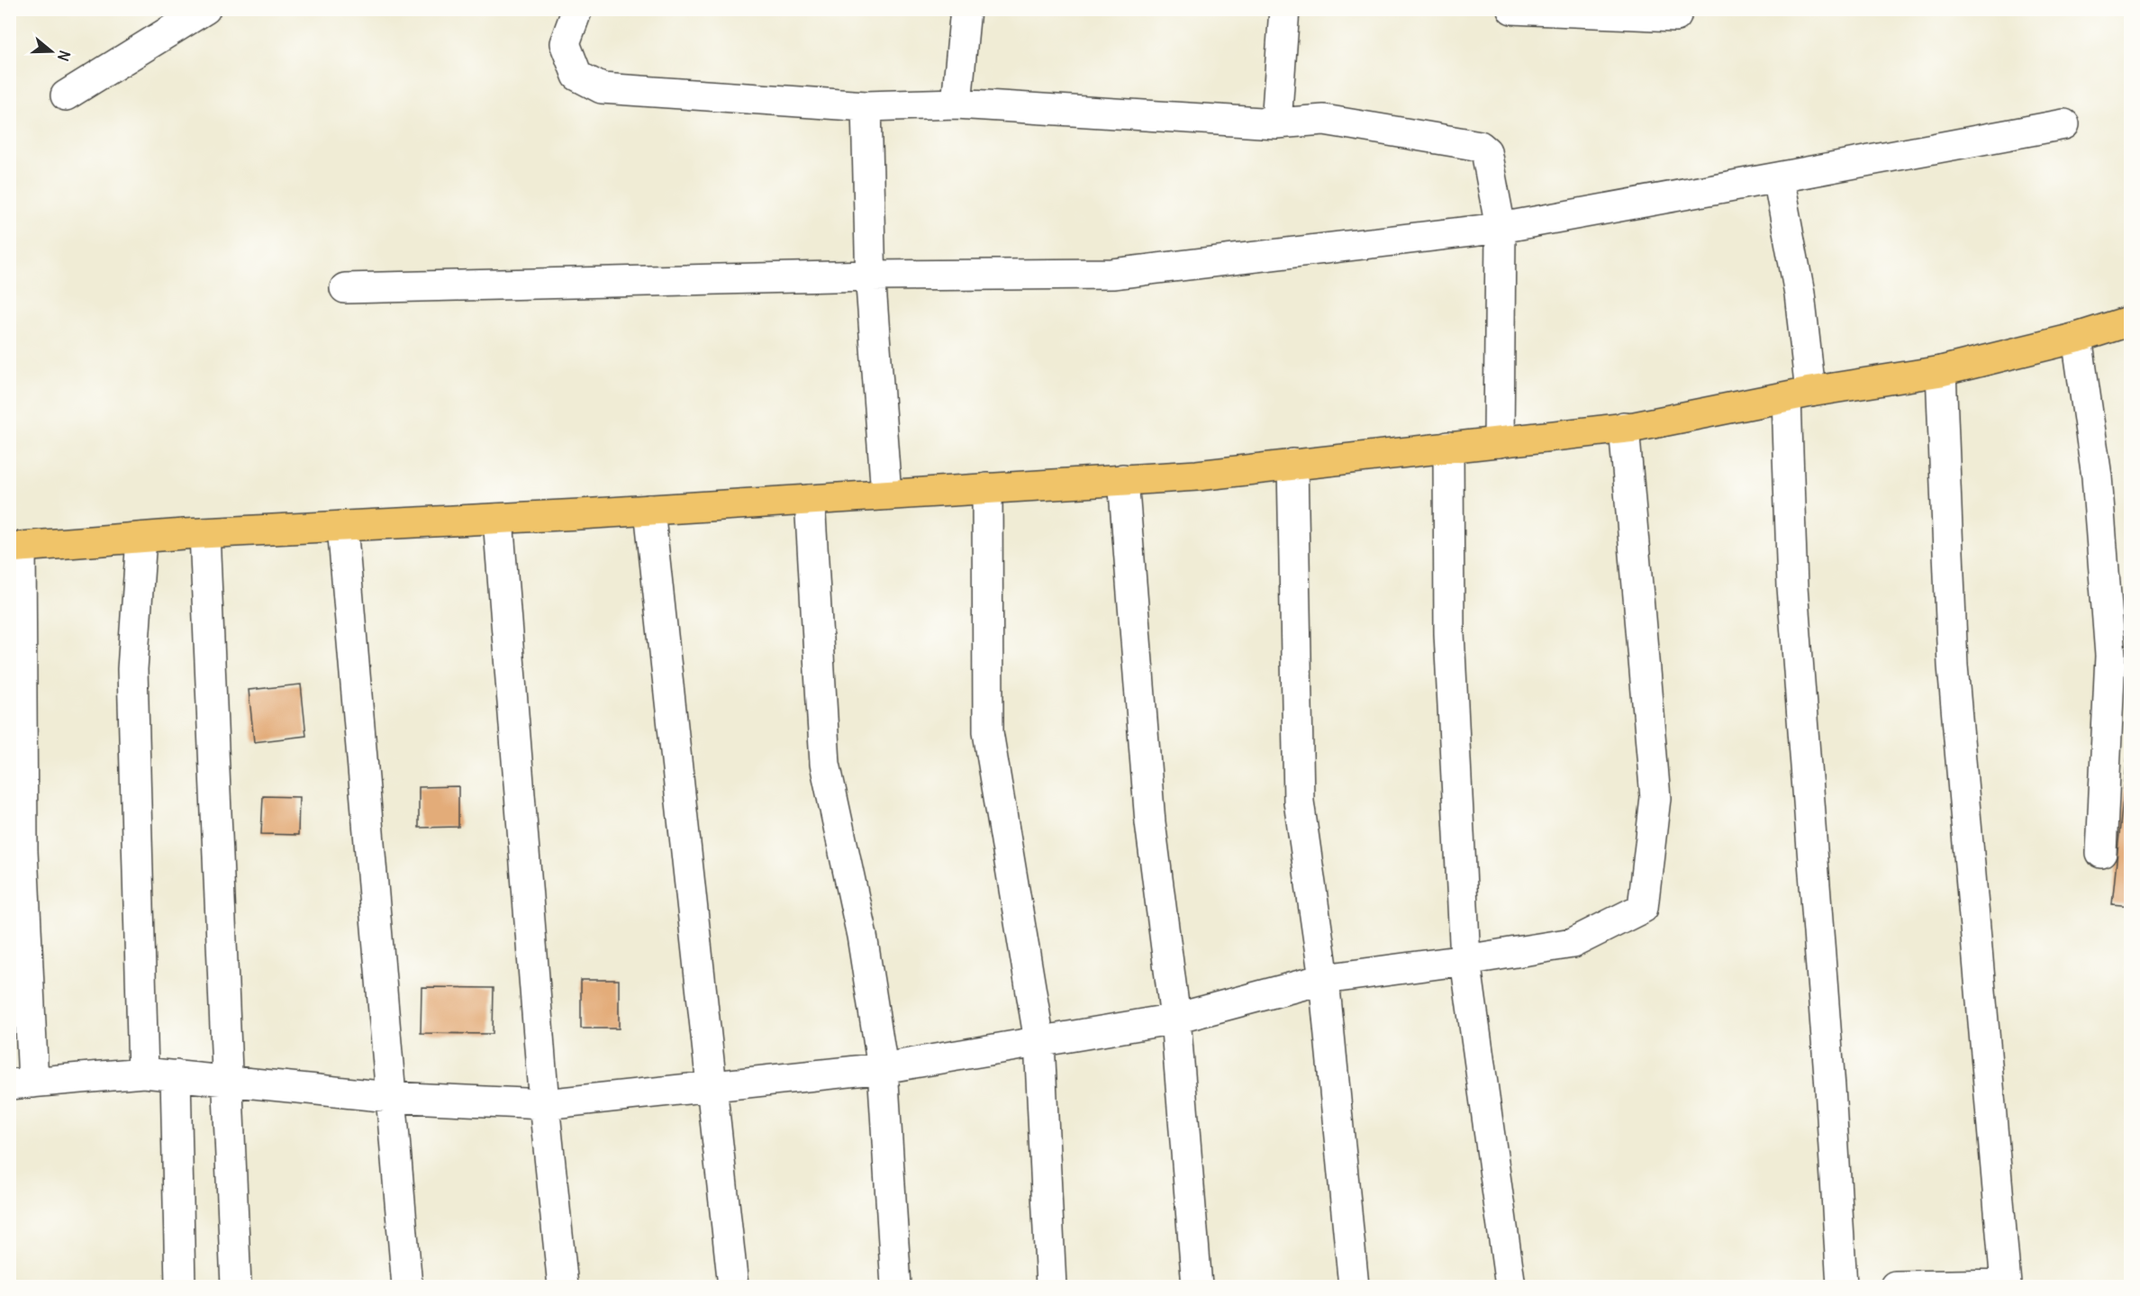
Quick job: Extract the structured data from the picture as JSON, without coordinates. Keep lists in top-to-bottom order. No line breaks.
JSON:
{"north":"right"}
